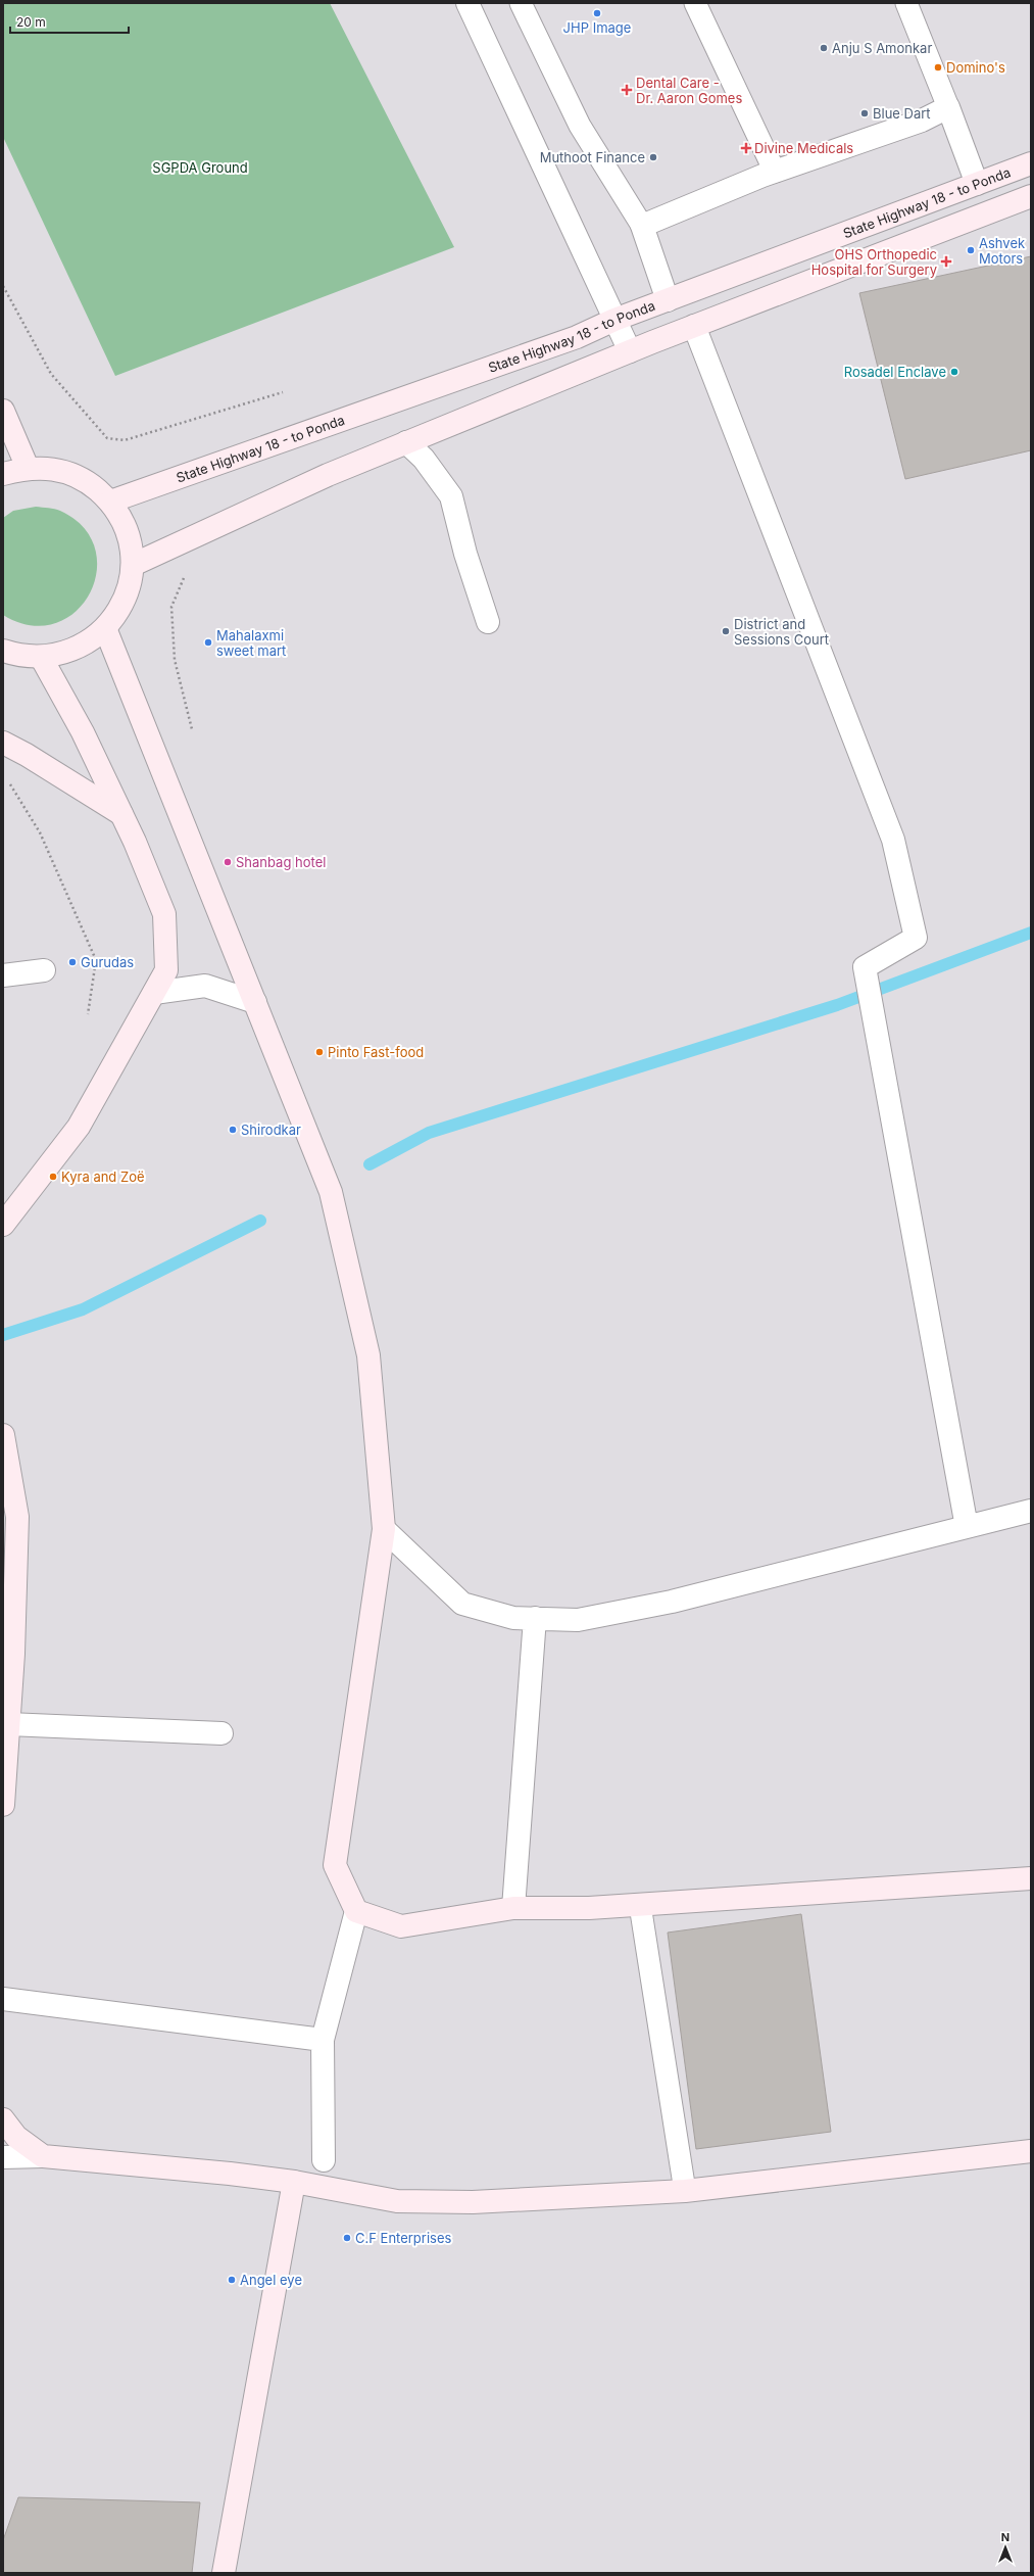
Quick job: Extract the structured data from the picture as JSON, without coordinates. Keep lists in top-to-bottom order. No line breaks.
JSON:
{"streets":{"main road":["State Highway 18 - to Ponda"]},"parks":["SGPDA Ground"],"places":{"other":["JHP Image","Anju S Amonkar","Domino's","Blue Dart","Muthoot Finance","Ashvek Motors","Rosadel Enclave","District and Sessions Court","Mahalaxmi sweet mart","Shanbag hotel","Gurudas","Pinto Fast-food","Shirodkar","Kyra and Zoë","C.F Enterprises","Angel eye"],"health":["Dental Care - Dr. Aaron Gomes","Divine Medicals","OHS Orthopedic Hospital for Surgery"]},"scale_bar":"20 m","north":"top"}
